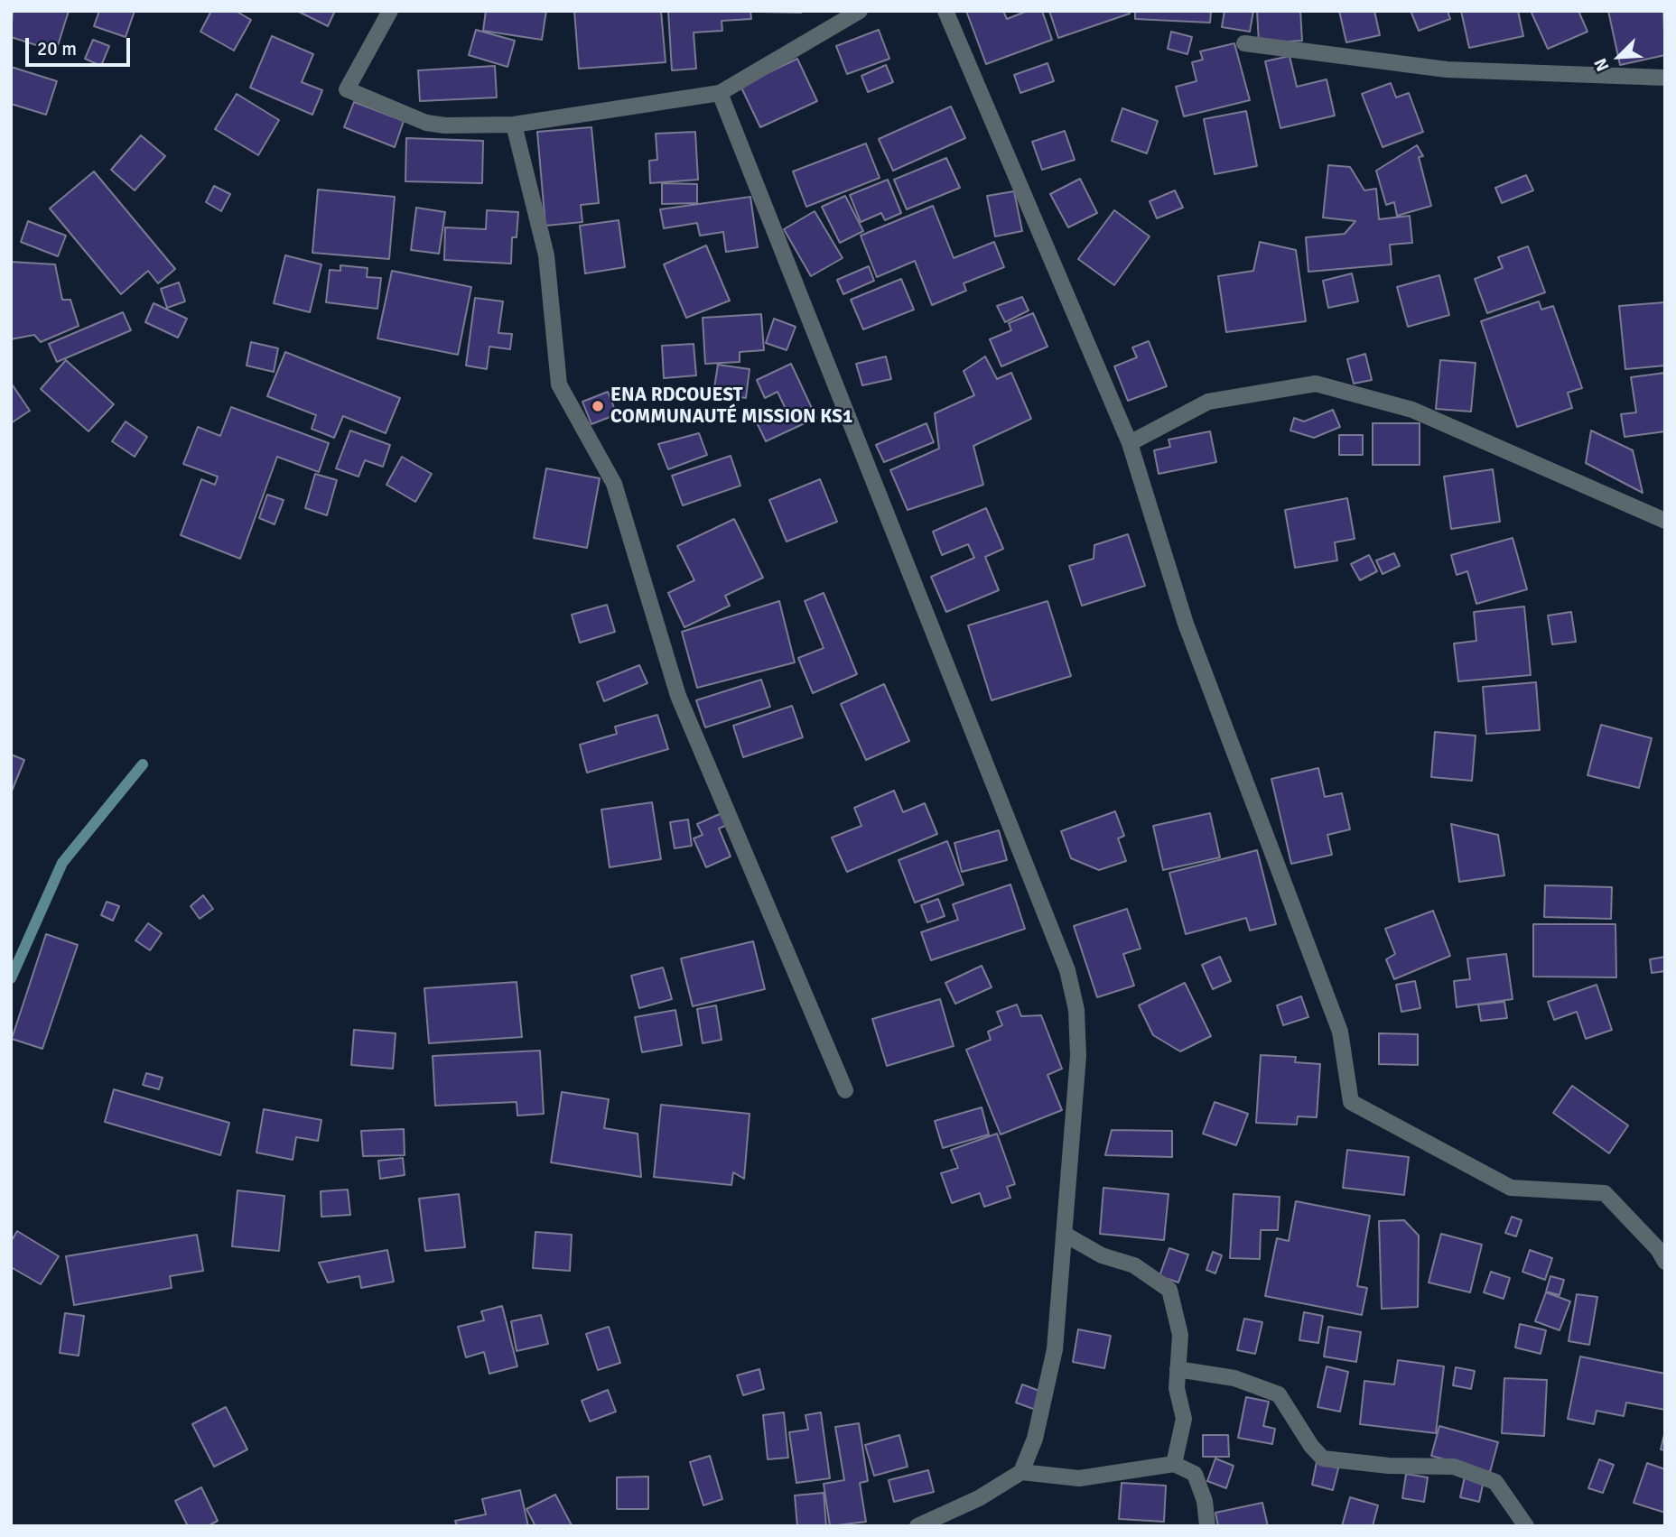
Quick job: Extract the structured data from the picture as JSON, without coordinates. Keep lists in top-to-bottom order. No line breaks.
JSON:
{"places":["ENA RDCOUEST COMMUNAUTÉ MISSION KS1"],"scale_bar":"20 m","north":"bottom left"}
